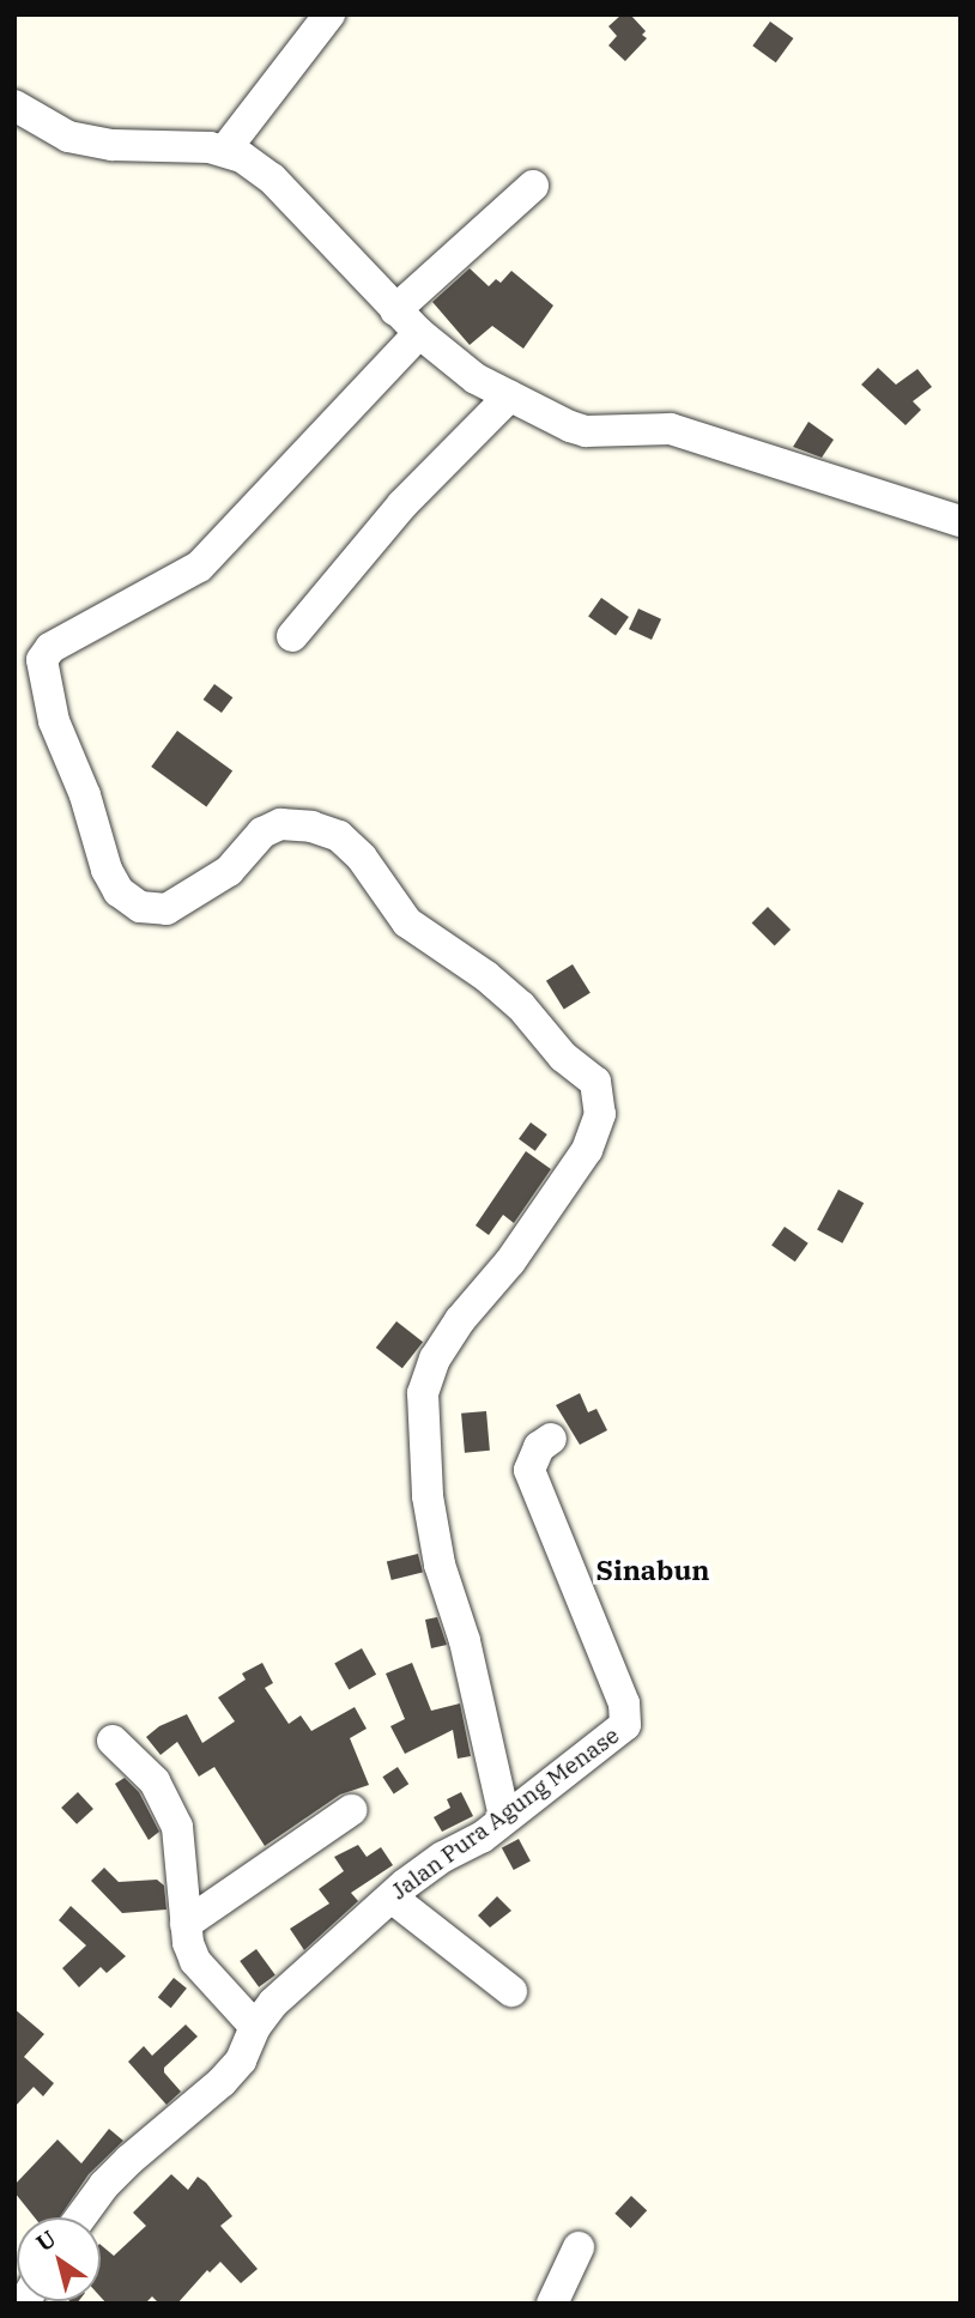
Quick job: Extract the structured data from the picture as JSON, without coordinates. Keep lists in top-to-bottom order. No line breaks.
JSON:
{"streets":{"street":["Jalan Pura Agung Menase"]},"districts":["Sinabun"],"north":"top left"}
